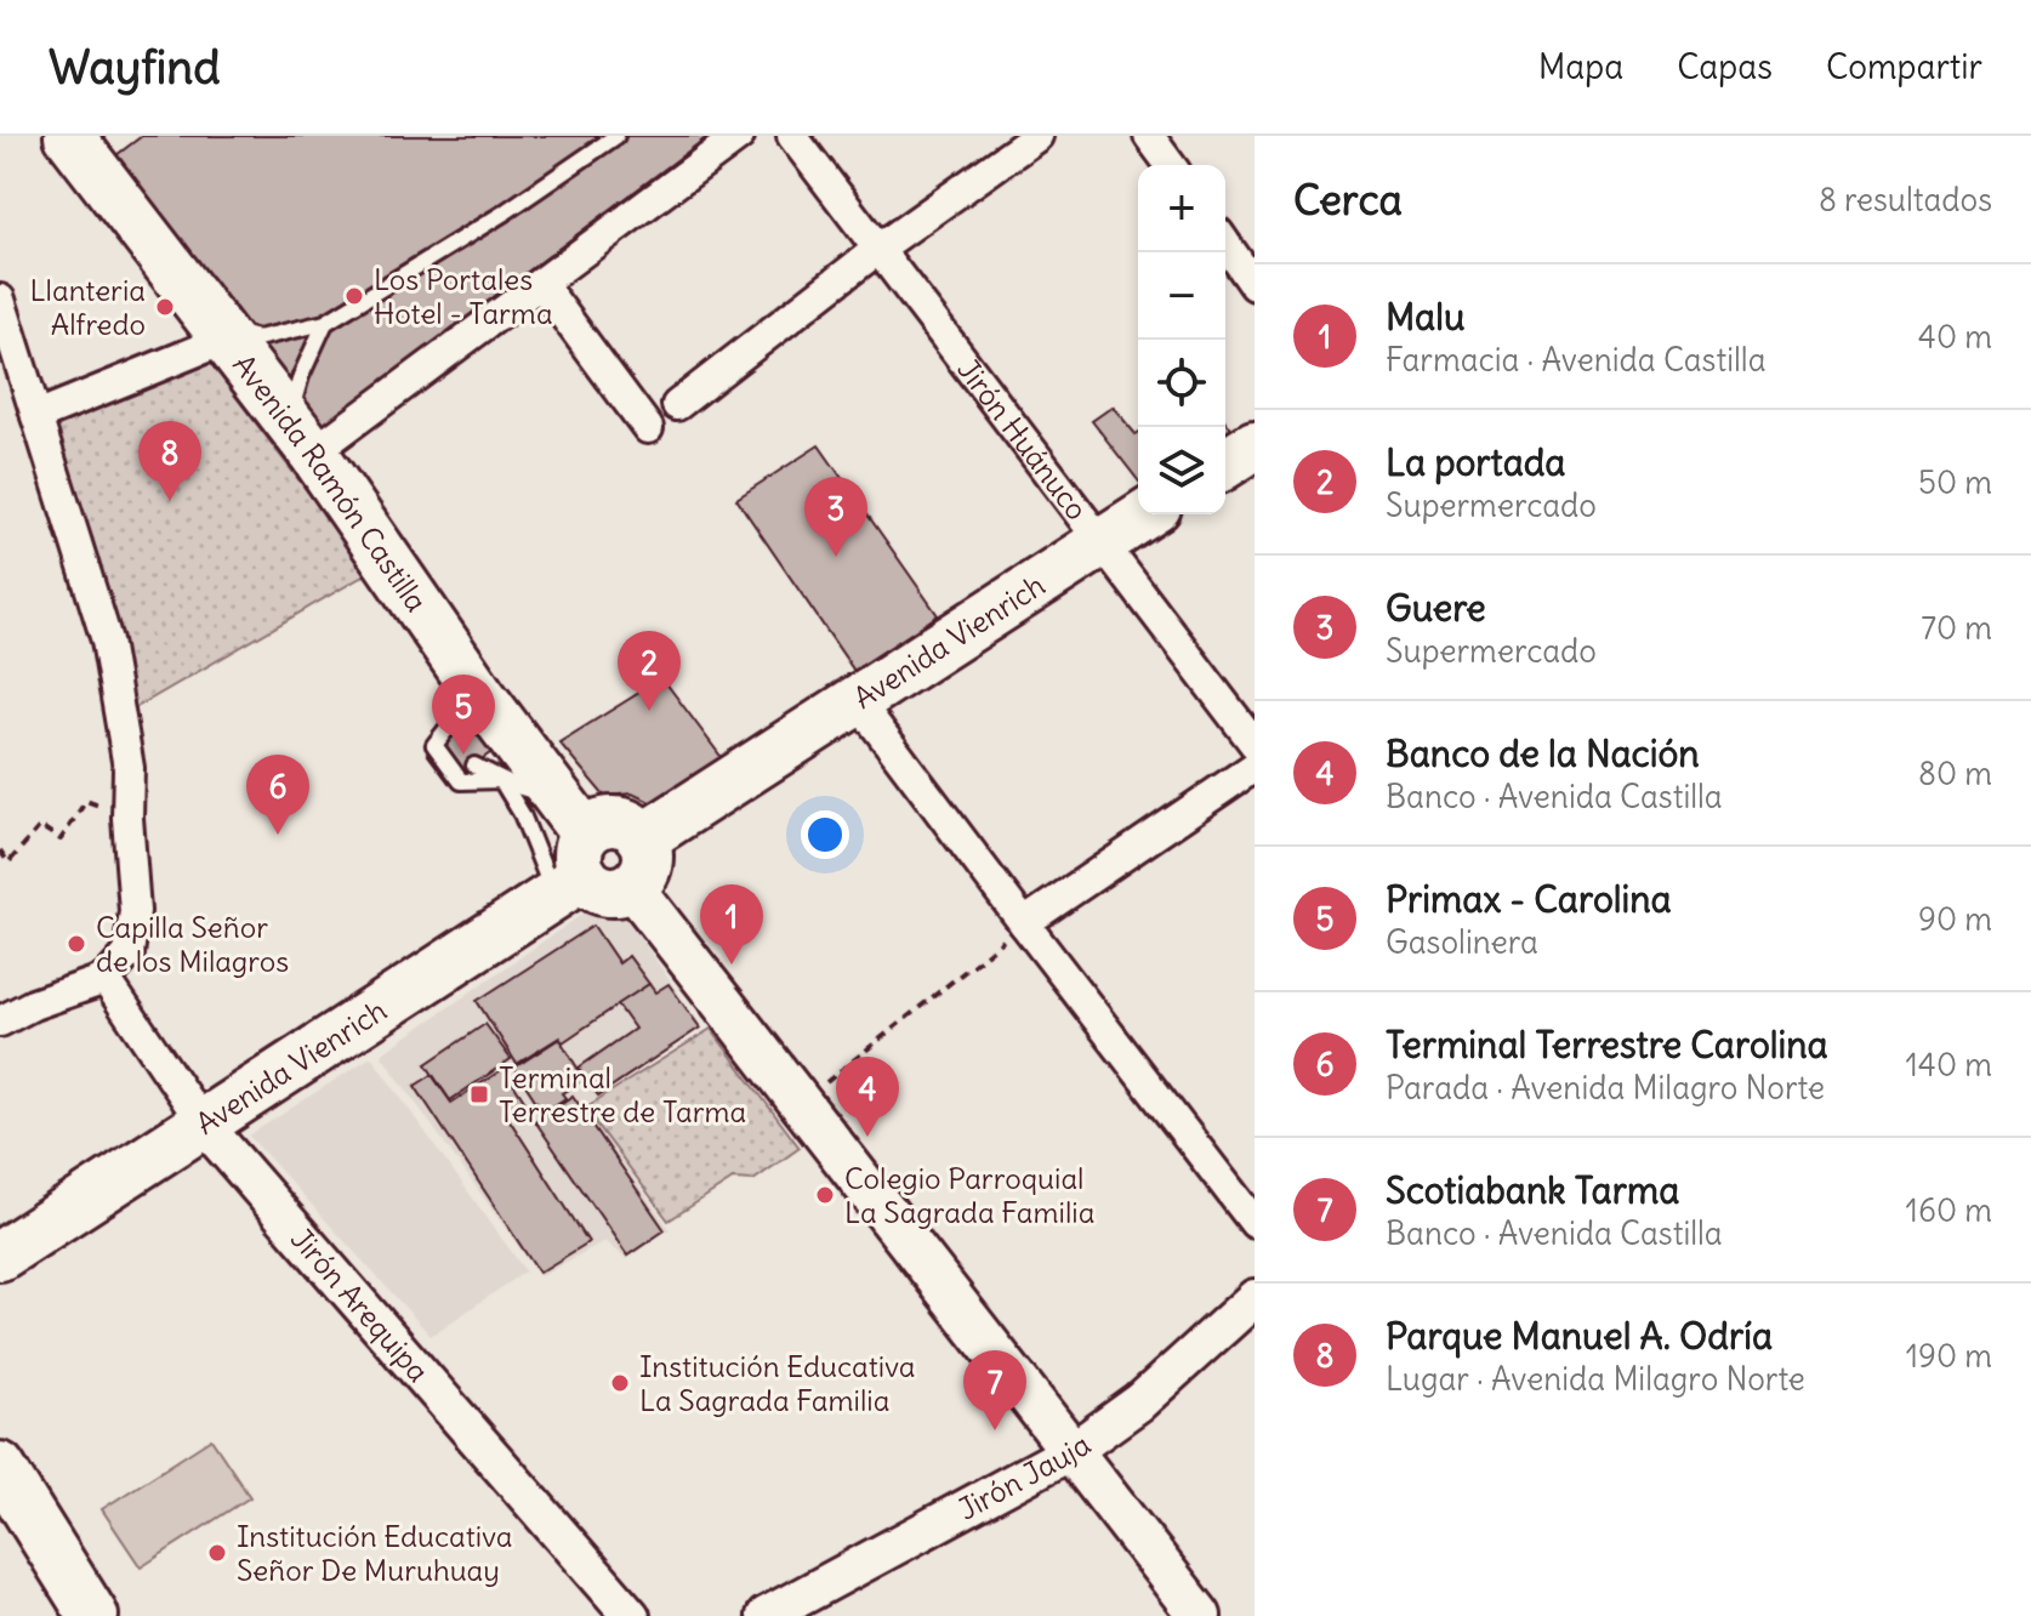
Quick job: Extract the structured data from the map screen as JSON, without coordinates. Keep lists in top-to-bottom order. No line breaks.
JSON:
{"streets":{"highway":["Avenida Ramón Castilla","Avenida Vienrich"],"street":["Jirón Huánuco","Jirón Arequipa","Jirón Jauja"]},"crossings":[["Jirón Huánuco","Avenida Vienrich"],["Avenida Ramón Castilla","Avenida Vienrich"],["Avenida Vienrich","Jirón Arequipa"]],"places":{"other":["Los Portales Hotel - Tarma","Llanteria Alfredo","Capilla Señor de los Milagros","Colegio Parroquial La Sagrada Familia","Institución Educativa La Sagrada Familia","Institución Educativa Señor De Muruhuay"],"transit":["Terminal Terrestre de Tarma"]},"page":{"header":"Wayfind","nav":["Mapa","Capas","Compartir"],"heading":["Cerca","8 resultados"],"map_buttons":["+","−"],"list":[{"mark":"1","name":"Malu","note":"Farmacia · Avenida Castilla","value":"40 m"},{"mark":"2","name":"La portada","note":"Supermercado","value":"50 m"},{"mark":"3","name":"Guere","note":"Supermercado","value":"70 m"},{"mark":"4","name":"Banco de la Nación","note":"Banco · Avenida Castilla","value":"80 m"},{"mark":"5","name":"Primax - Carolina","note":"Gasolinera","value":"90 m"},{"mark":"6","name":"Terminal Terrestre Carolina","note":"Parada · Avenida Milagro Norte","value":"140 m"},{"mark":"7","name":"Scotiabank Tarma","note":"Banco · Avenida Castilla","value":"160 m"},{"mark":"8","name":"Parque Manuel A. Odría","note":"Lugar · Avenida Milagro Norte","value":"190 m"}],"pins":["8","3","2","5","6","1","4","7"]}}
